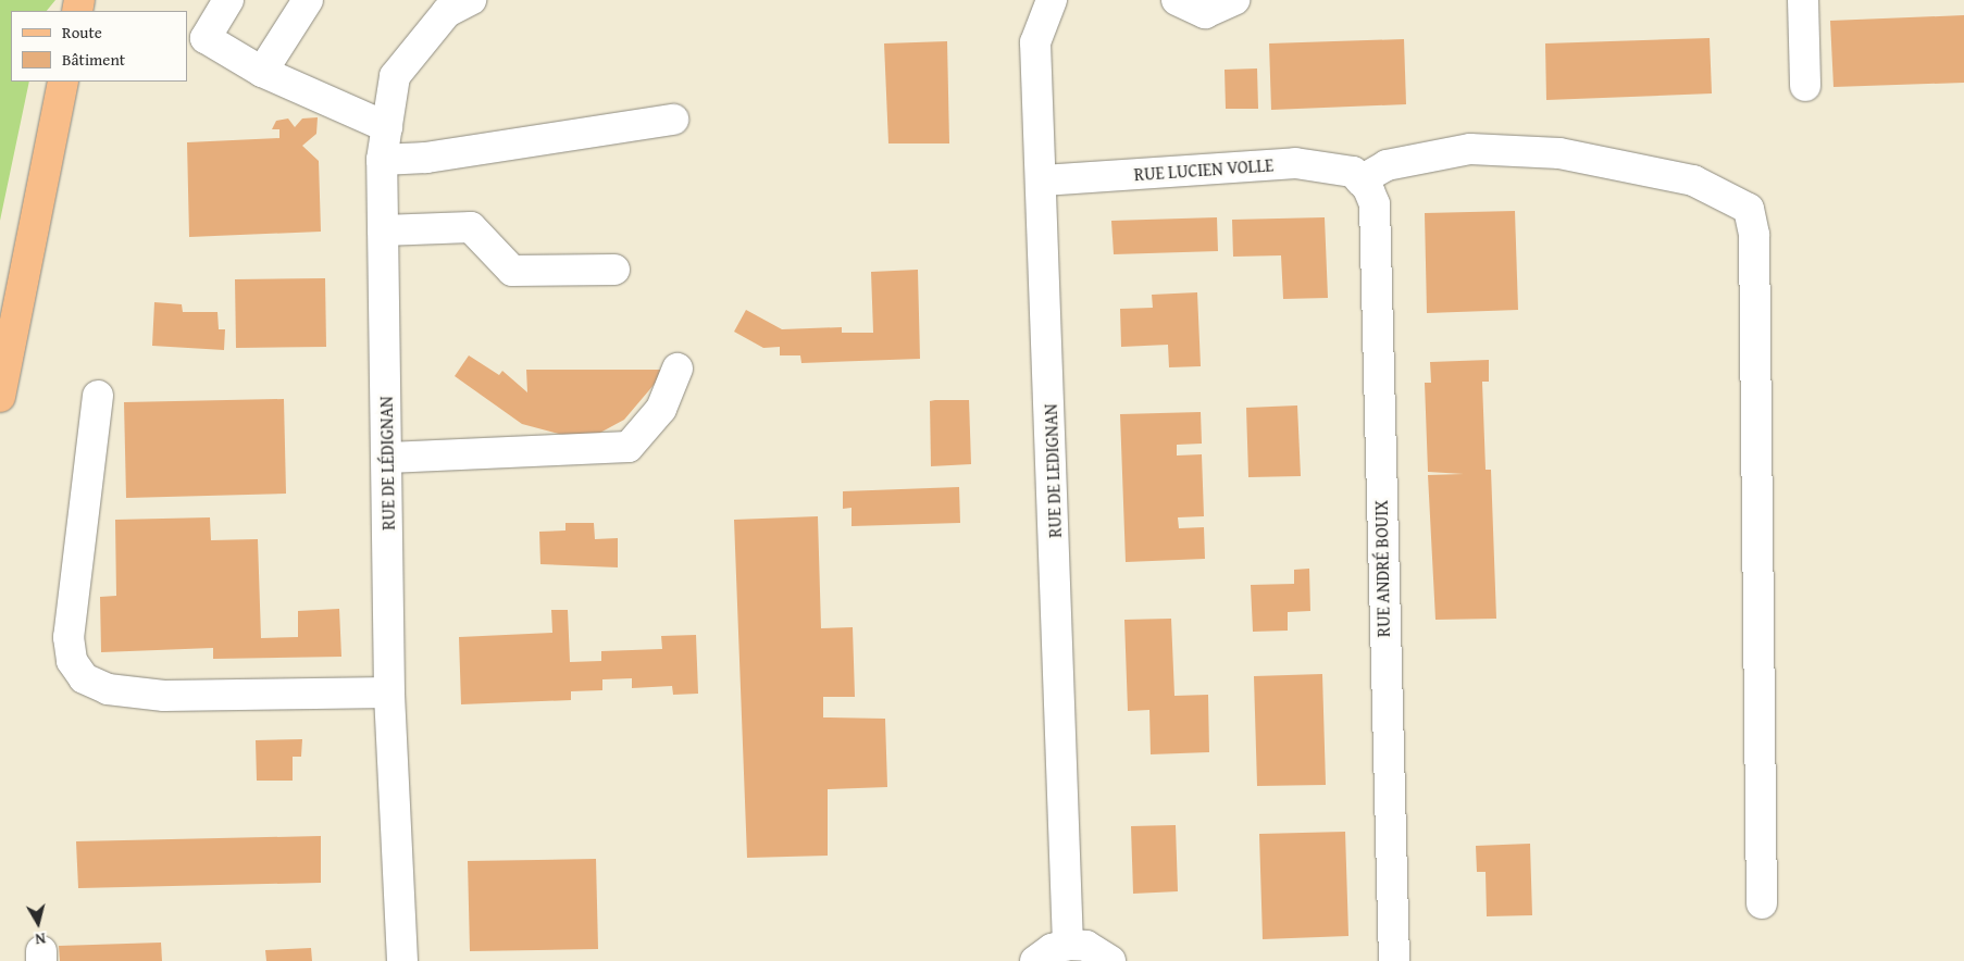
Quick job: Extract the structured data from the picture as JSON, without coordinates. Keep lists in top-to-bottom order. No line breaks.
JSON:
{"streets":{"street":["RUE LUCIEN VOLLE","RUE DE LÉDIGNAN","RUE DE LEDIGNAN","RUE ANDRÉ BOUIX"]},"crossings":[["RUE LUCIEN VOLLE","RUE DE LEDIGNAN"],["RUE LUCIEN VOLLE","RUE ANDRÉ BOUIX"]],"legend":["Route","Bâtiment"],"north":"bottom"}
